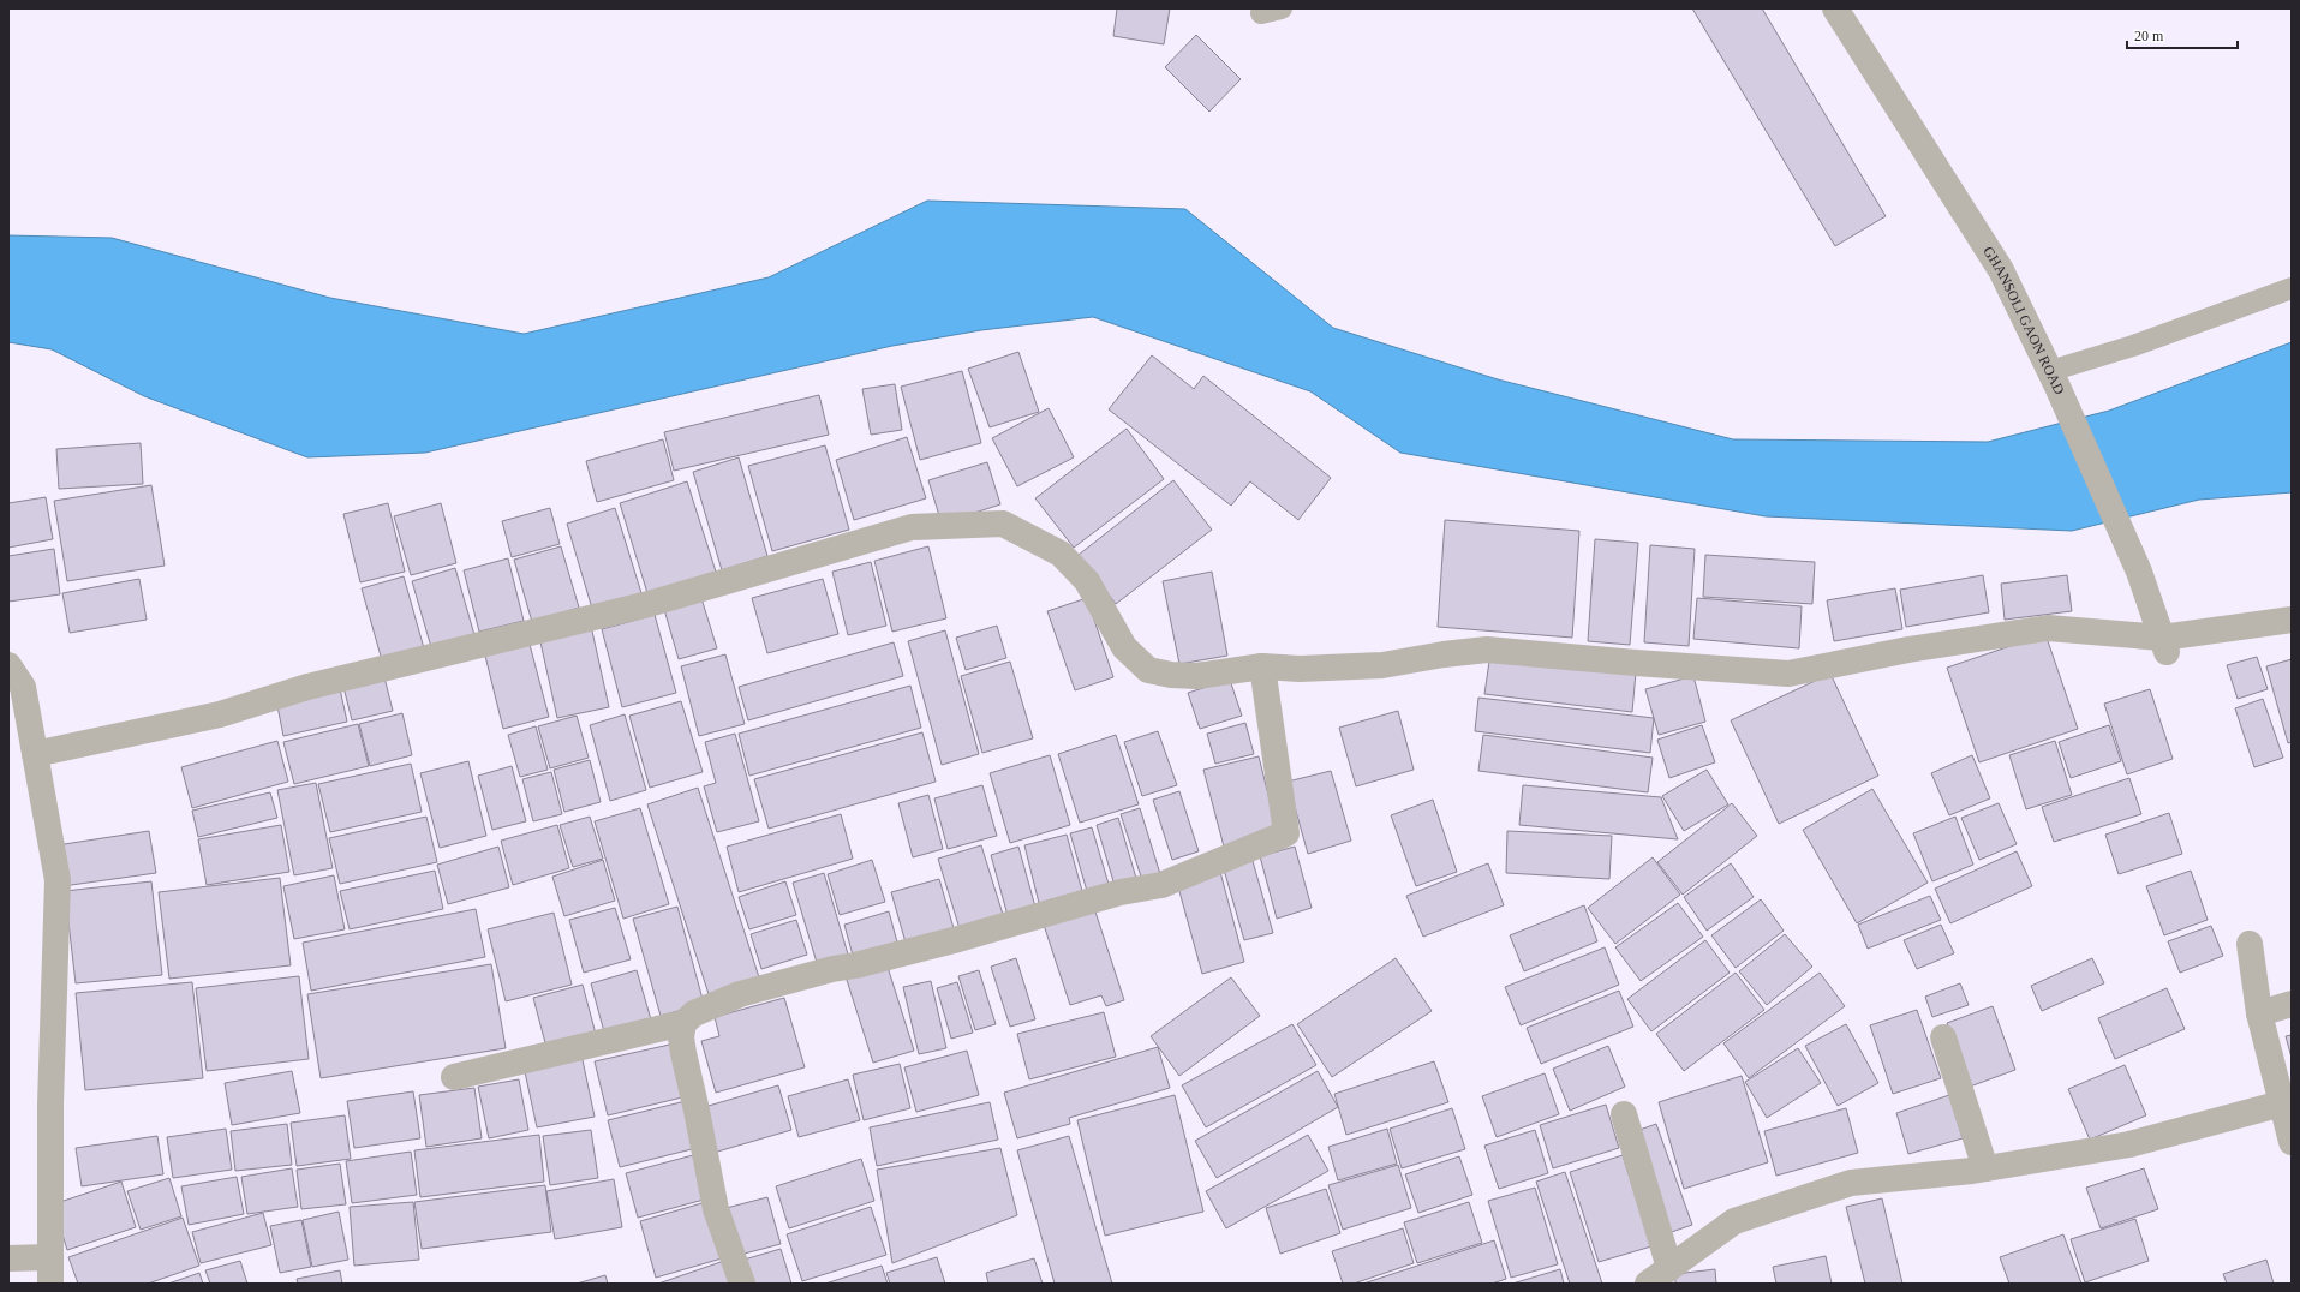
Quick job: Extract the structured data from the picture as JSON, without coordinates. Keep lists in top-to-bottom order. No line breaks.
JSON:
{"streets":{"street":["GHANSOLI GAON ROAD"]},"scale_bar":"20 m"}
